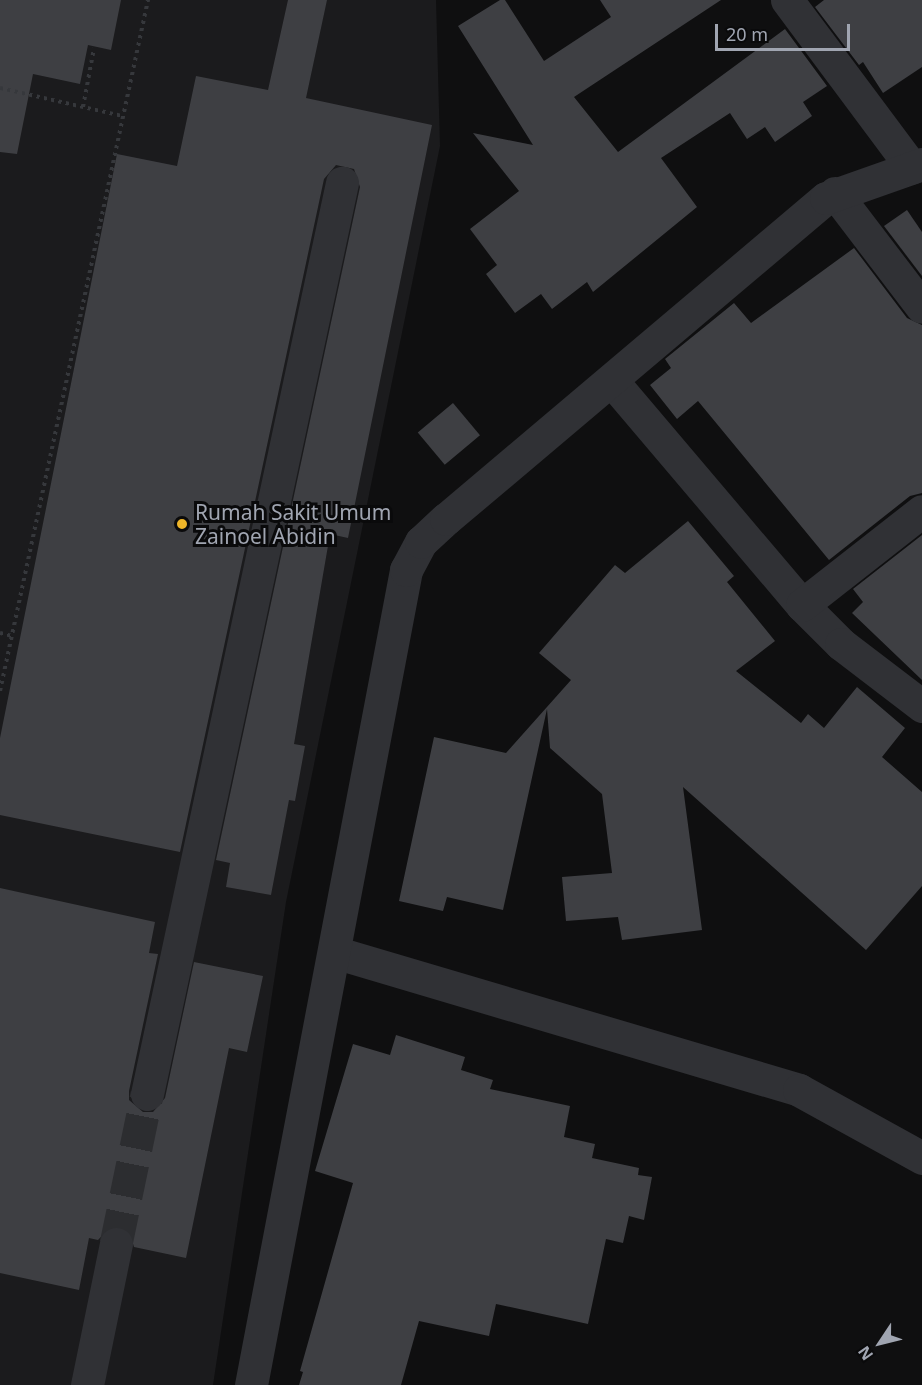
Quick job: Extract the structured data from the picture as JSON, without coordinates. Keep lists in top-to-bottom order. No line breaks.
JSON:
{"places":["Rumah Sakit Umum Zainoel Abidin"],"scale_bar":"20 m","north":"bottom left"}
